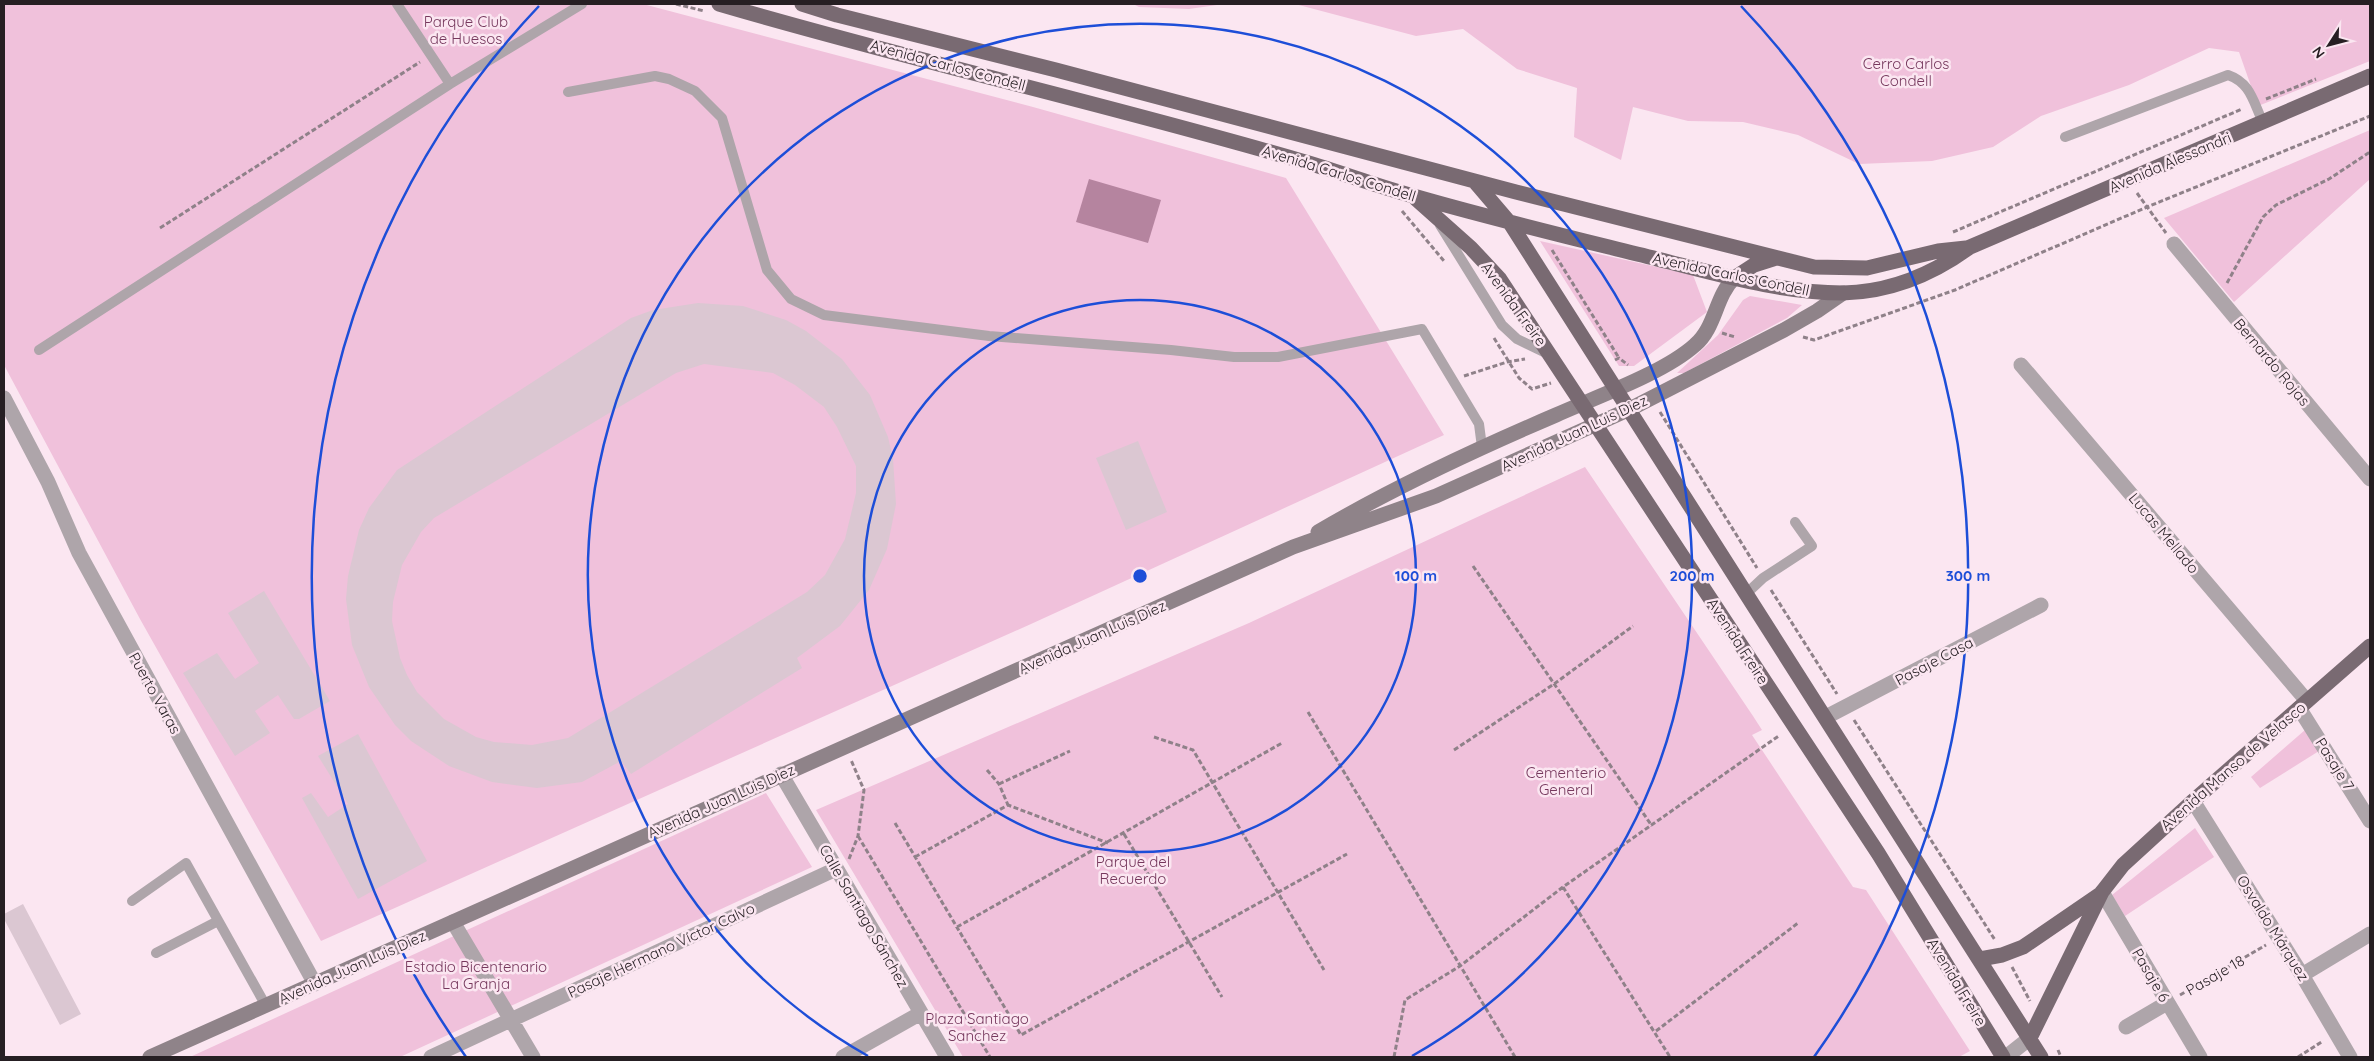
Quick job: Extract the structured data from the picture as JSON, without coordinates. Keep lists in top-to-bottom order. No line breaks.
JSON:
{"streets":{"main road":["Avenida Carlos Condell","Avenida Alessandri","Avenida Freire","Avenida Juan Luis Diez","Avenida Manso de Velasco"],"street":["Bernardo Rojas","Lucas Mellado","Pasaje Casa","Puerto Varas","Pasaje 7","Calle Santiago Sánchez","Osvaldo Márquez","Pasaje Hermano Víctor Calvo","Pasaje 6"],"path":["Pasaje 18"]},"crossings":[["Avenida Carlos Condell","Avenida Alessandri"],["Avenida Carlos Condell","Avenida Freire"],["Avenida Carlos Condell","Avenida Juan Luis Diez"],["Avenida Freire","Avenida Juan Luis Diez"],["Avenida Freire","Pasaje Casa"],["Avenida Freire","Avenida Manso de Velasco"],["Avenida Juan Luis Diez","Puerto Varas"],["Avenida Juan Luis Diez","Calle Santiago Sánchez"],["Lucas Mellado","Pasaje 7"],["Lucas Mellado","Avenida Manso de Velasco"],["Pasaje 7","Avenida Manso de Velasco"],["Avenida Manso de Velasco","Osvaldo Márquez"],["Avenida Manso de Velasco","Pasaje 6"],["Calle Santiago Sánchez","Pasaje Hermano Víctor Calvo"],["Osvaldo Márquez","Pasaje 18"],["Pasaje 6","Pasaje 18"]],"parks":["Parque Club de Huesos","Cerro Carlos Condell","Cementerio General","Parque del Recuerdo","Estadio Bicentenario La Granja","Plaza Santiago Sanchez"],"north":"bottom left","rings":["100 m","200 m","300 m"]}
